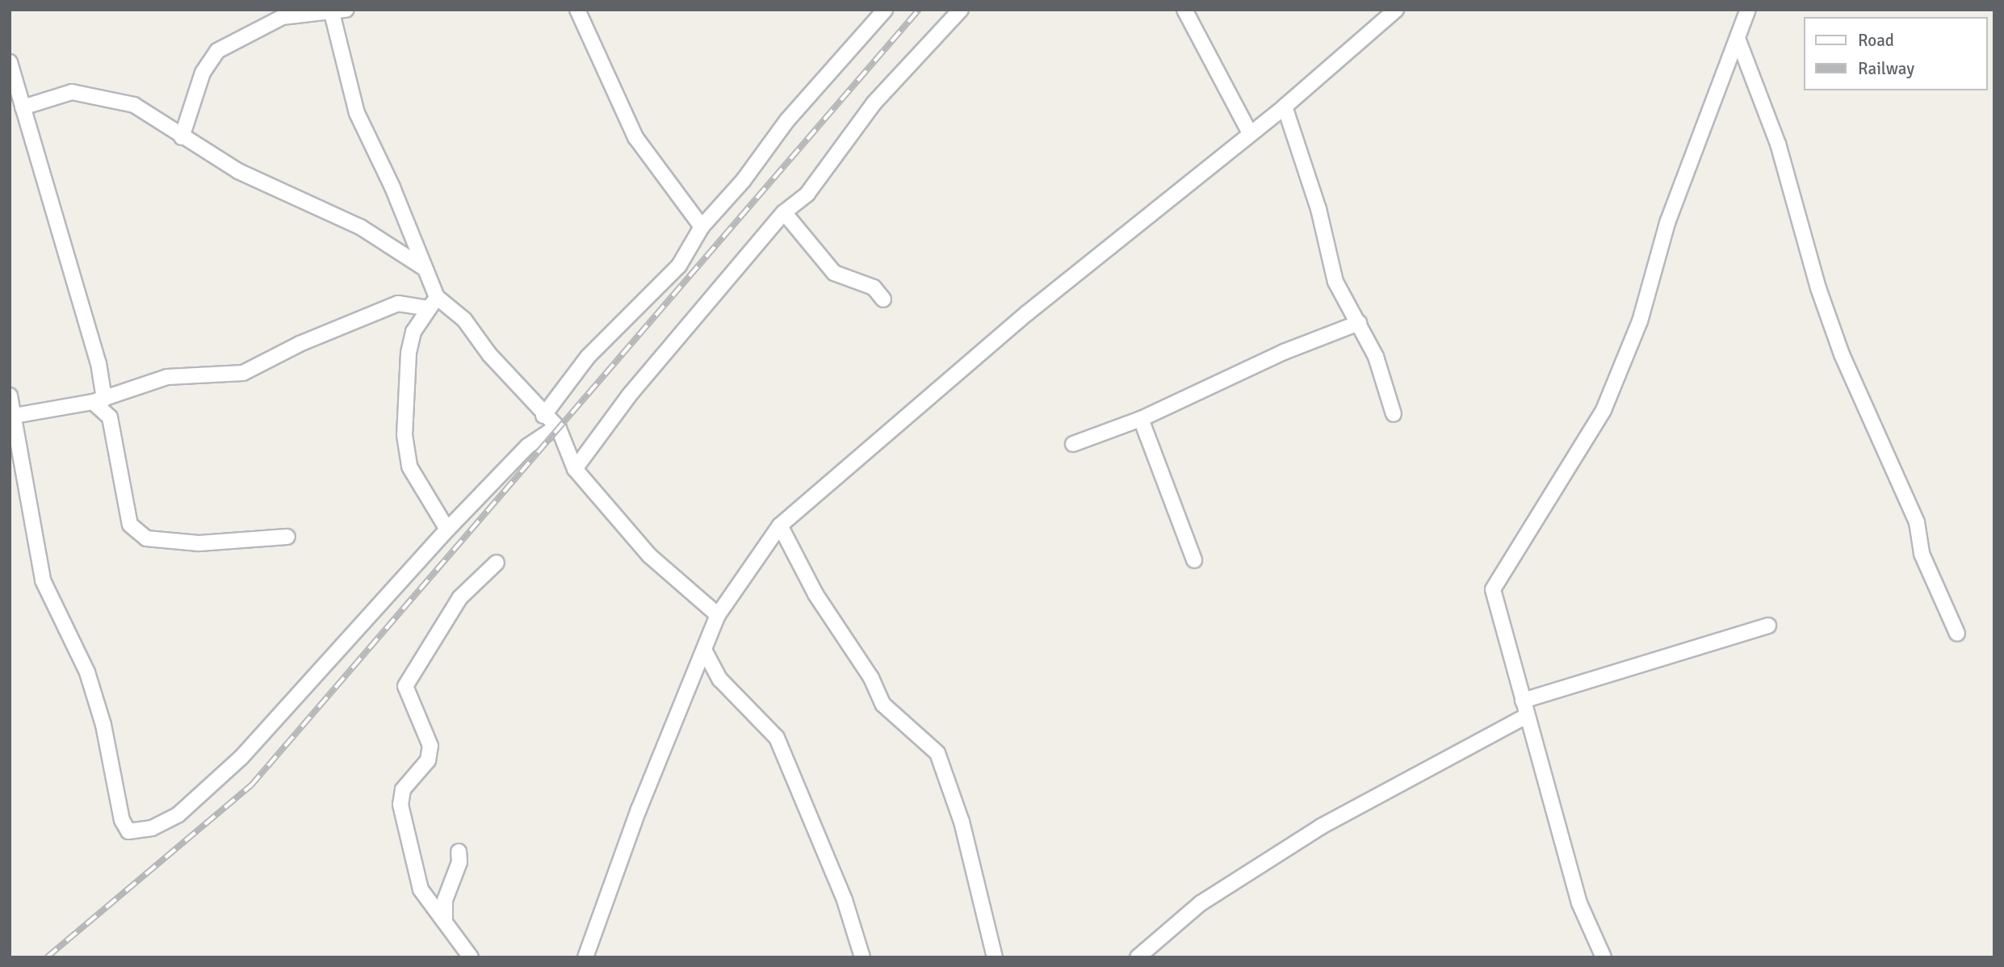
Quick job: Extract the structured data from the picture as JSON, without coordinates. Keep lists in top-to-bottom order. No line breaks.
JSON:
{"legend":["Road","Railway"]}
